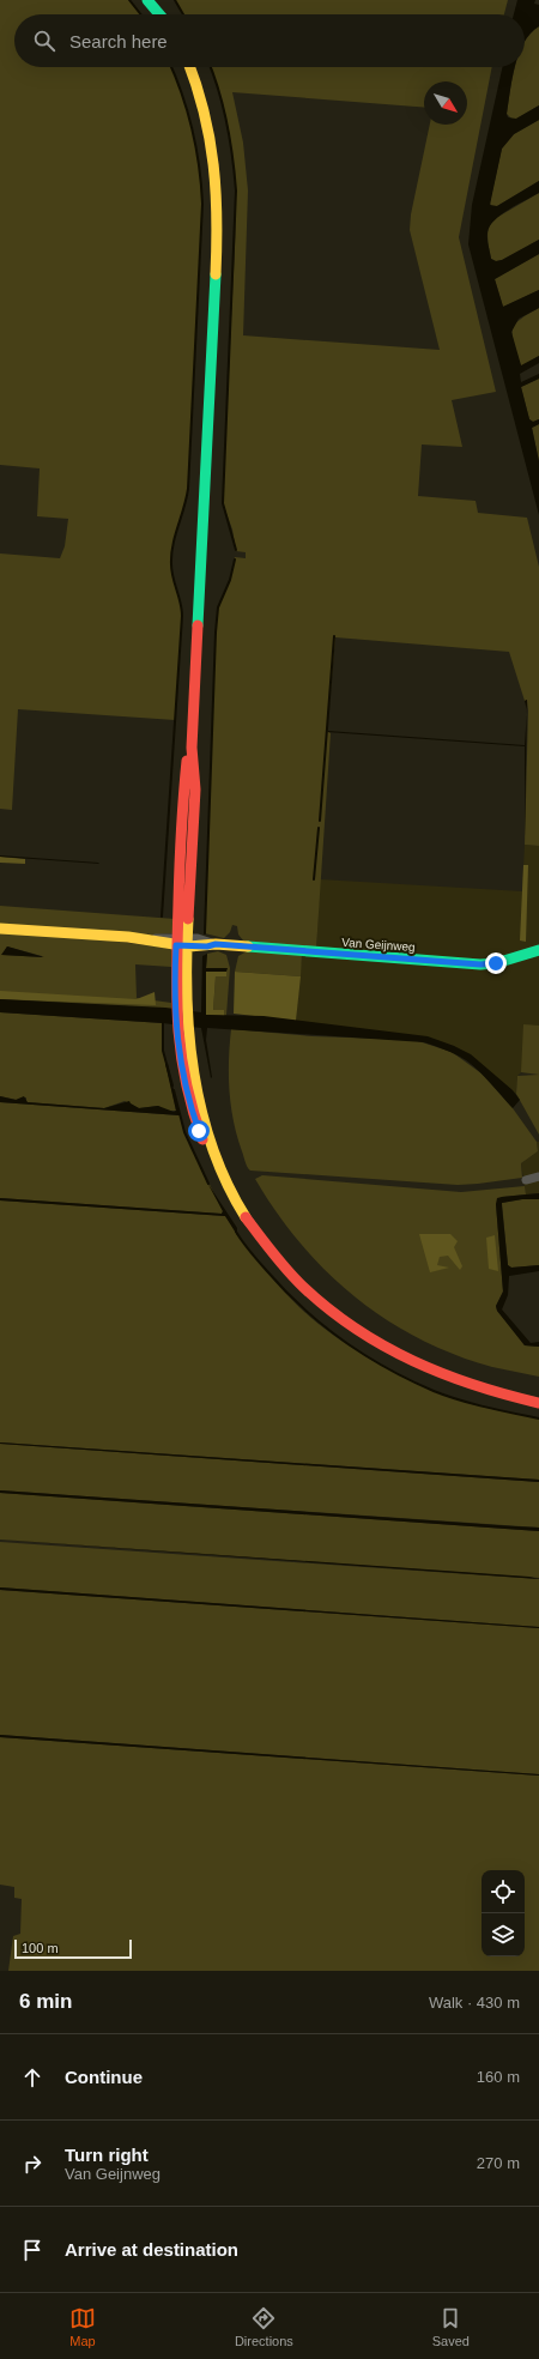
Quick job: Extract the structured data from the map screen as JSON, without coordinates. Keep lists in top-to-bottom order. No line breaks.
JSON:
{"streets":{"main road":["Van Geijnweg"]},"scale_bar":"100 m","north":"bottom right","page":{"search":"Search here","scale":"100 m","heading":["6 min","Walk · 430 m"],"list":[["Continue","160 m"],["Turn right","Van Geijnweg","270 m"],"Arrive at destination"],"nav":["Map","Directions","Saved"]}}
